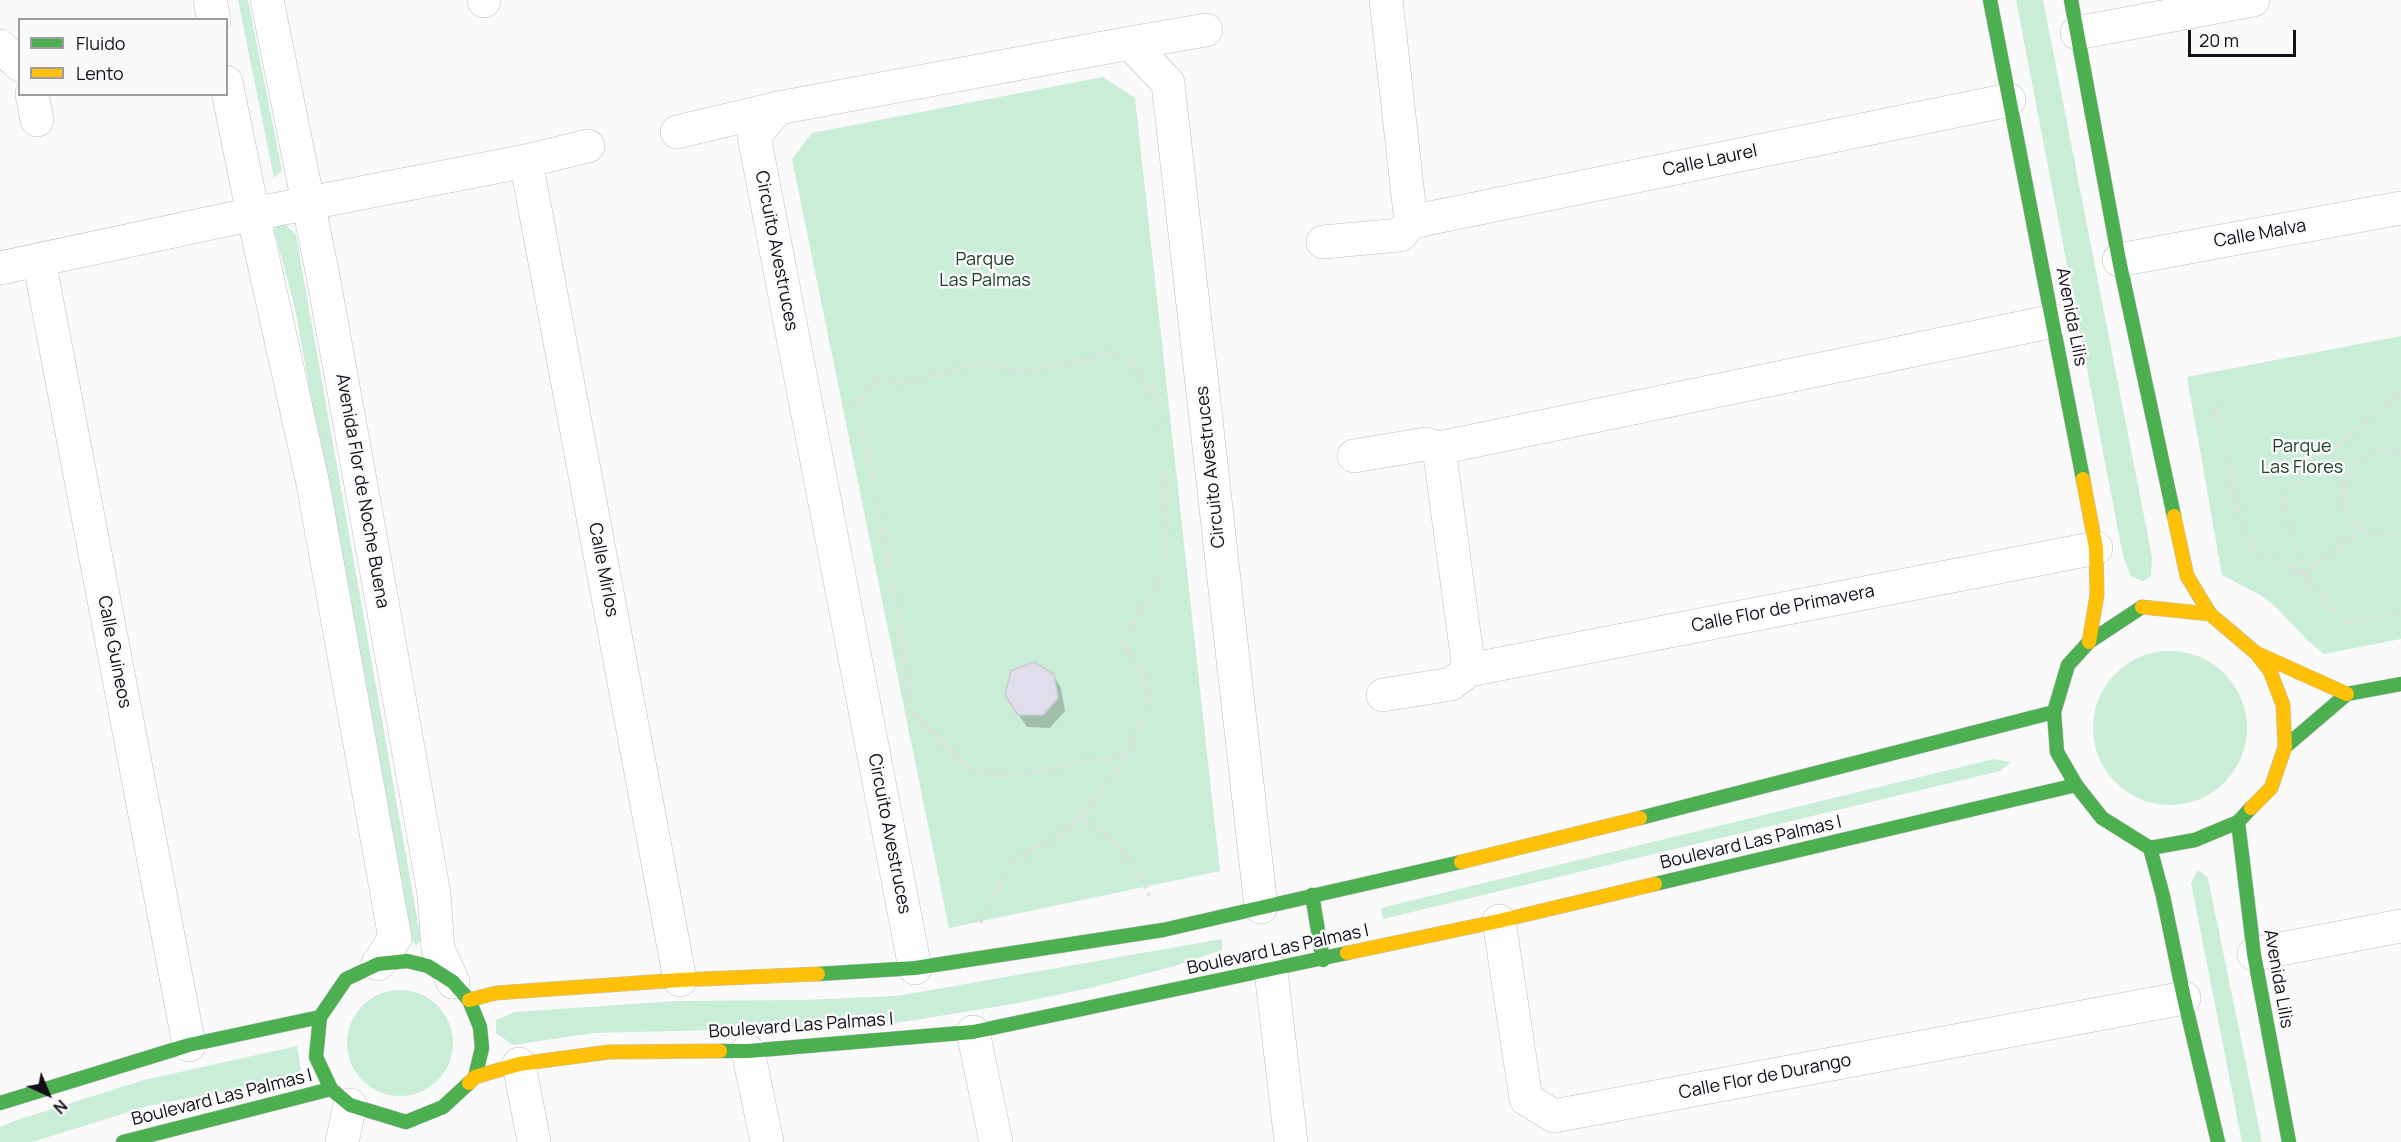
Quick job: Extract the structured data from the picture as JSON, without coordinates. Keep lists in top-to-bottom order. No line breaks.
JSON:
{"streets":{"street":["Calle Laurel","Calle Malva","Circuito Avestruces","Avenida Lilis","Avenida Flor de Noche Buena","Calle Mirlos","Calle Flor de Primavera","Calle Guineos","Boulevard Las Palmas I","Calle Flor de Durango"]},"crossings":[["Calle Laurel","Avenida Lilis"],["Avenida Lilis","Calle Flor de Primavera"],["Avenida Flor de Noche Buena","Boulevard Las Palmas I"],["Boulevard Las Palmas I","Calle Flor de Durango"]],"parks":["Parque Las Palmas","Parque Las Flores"],"legend":["Fluido","Lento"],"scale_bar":"20 m","north":"bottom right"}
